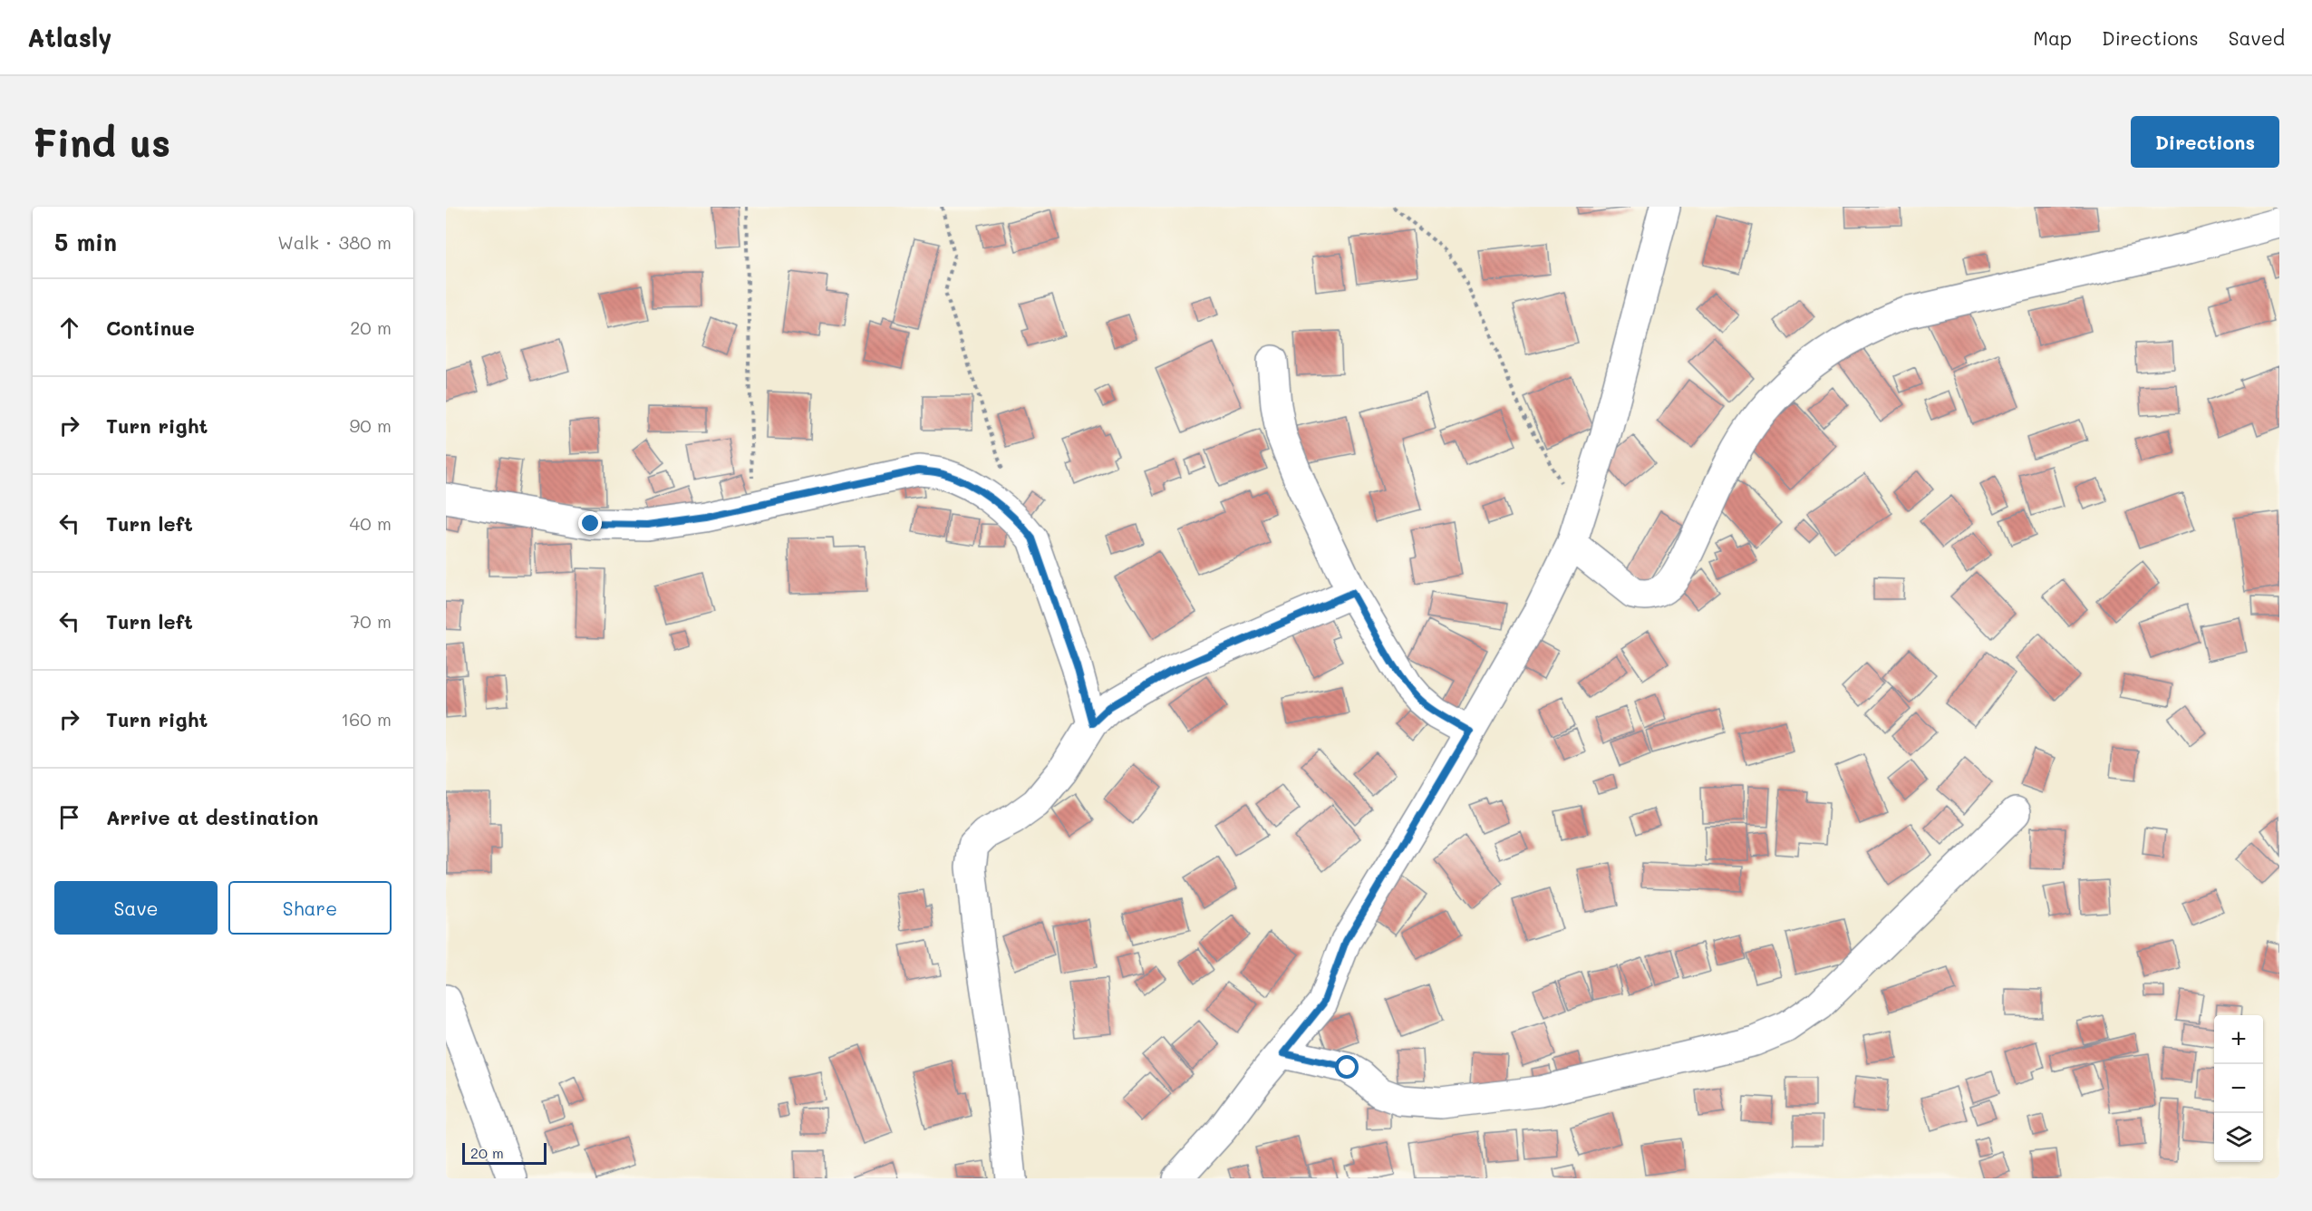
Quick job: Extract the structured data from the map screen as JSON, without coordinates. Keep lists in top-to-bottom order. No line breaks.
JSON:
{"scale_bar":"20 m","page":{"header":"Atlasly","nav":["Map","Directions","Saved"],"buttons":["Directions",["Save","Share"]],"title":"Find us","heading":["5 min","Walk · 380 m"],"list":[["Continue","20 m"],["Turn right","90 m"],["Turn left","40 m"],["Turn left","70 m"],["Turn right","160 m"],"Arrive at destination"],"map_buttons":["+","−"],"scale":"20 m"}}
